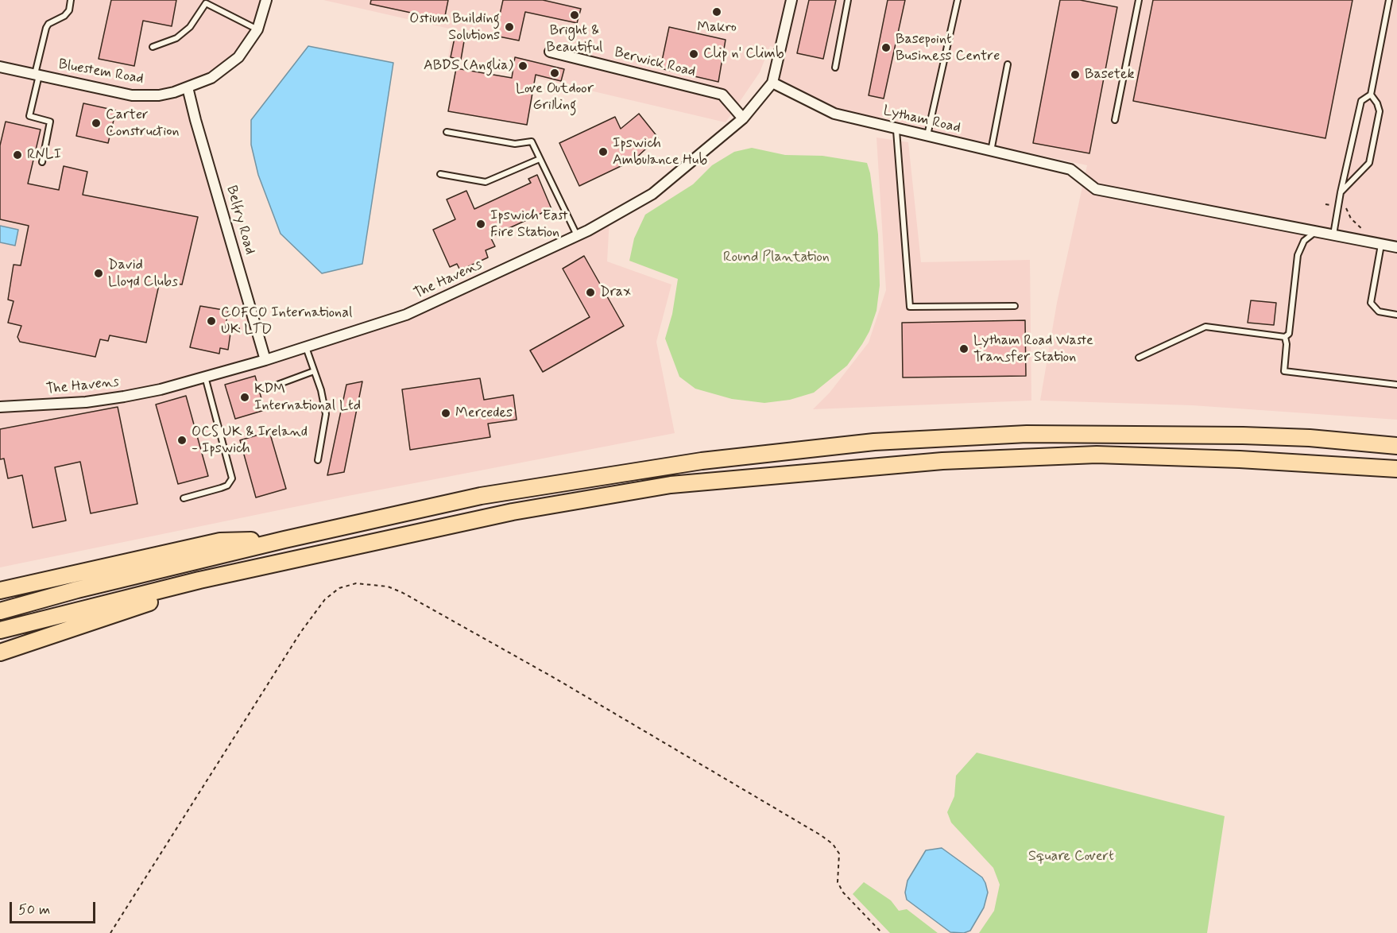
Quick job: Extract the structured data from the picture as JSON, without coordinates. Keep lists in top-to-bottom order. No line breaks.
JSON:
{"streets":{"street":["Berwick Road","Bluestem Road","Lytham Road","Belfry Road","The Havens"]},"crossings":[["Berwick Road","The Havens"],["Bluestem Road","Belfry Road"],["Lytham Road","The Havens"],["Belfry Road","The Havens"]],"parks":["Round Plantation","Square Covert"],"places":["Makro","Bright & Beautiful","Ostium Building Solutions","Basepoint Business Centre","Clip n' Climb","ABDS (Anglia)","Love Outdoor Grilling","Basetek","Carter Construction","Ipswich Ambulance Hub","RNLI","Ipswich East Fire Station","David Lloyd Clubs","Drax","COFCO International UK LTD","Lytham Road Waste Transfer Station","KDM International Ltd","Mercedes","OCS UK & Ireland - Ipswich"],"scale_bar":"50 m"}
